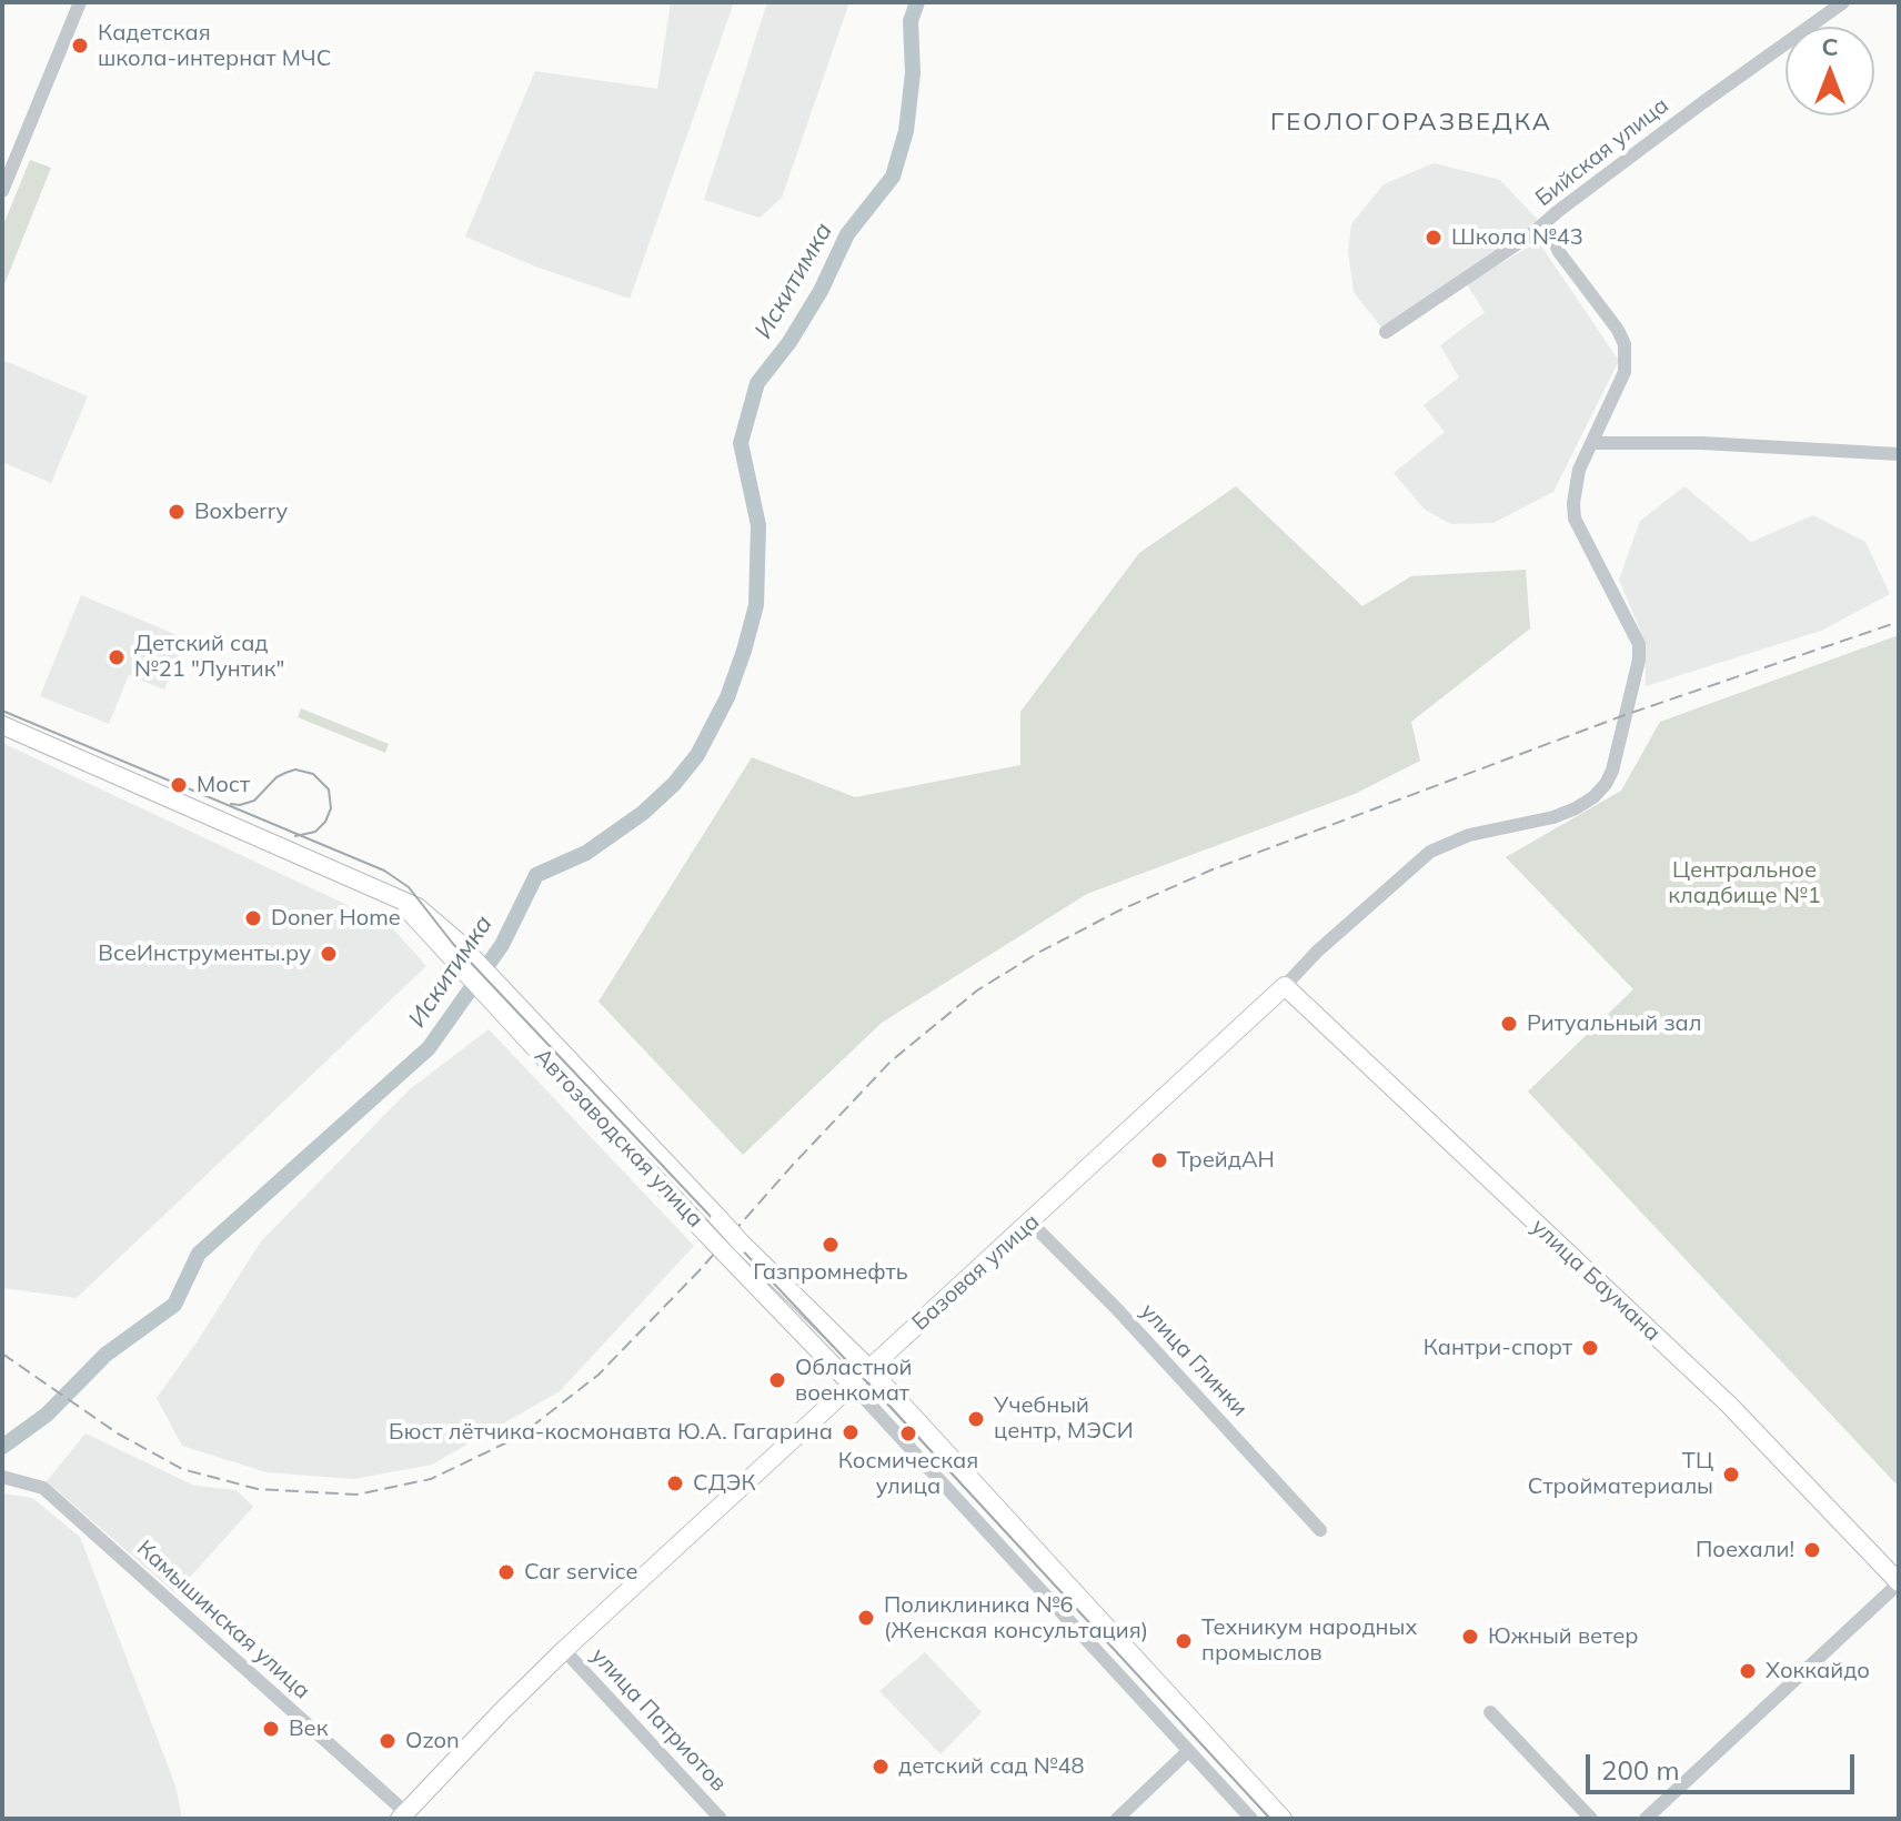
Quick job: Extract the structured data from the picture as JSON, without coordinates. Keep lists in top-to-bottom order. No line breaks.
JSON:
{"streets":{"main road":["Автозаводская улица","Базовая улица","улица Баумана"],"street":["Бийская улица","улица Глинки","Камышинская улица","улица Патриотов"]},"crossings":[["Автозаводская улица","Базовая улица"],["Базовая улица","улица Баумана"],["Базовая улица","улица Глинки"],["Базовая улица","Камышинская улица"],["Базовая улица","улица Патриотов"]],"districts":["ГЕОЛОГОРАЗВЕДКА"],"water":["Искитимка"],"parks":["Центральное кладбище №1"],"places":["Кадетская школа-интернат МЧС","Школа №43","Boxberry","Детский сад №21 \"Лунтик\"","Мост","Doner Home","ВсеИнструменты.ру","Ритуальный зал","ТрейдАН","Газпромнефть","Кантри-спорт","Областной военкомат","Учебный центр, МЭСИ","Бюст лётчика-космонавта Ю.А. Гагарина","Космическая улица","ТЦ Стройматериалы","СДЭК","Поехали!","Car service","Поликлиника №6 (Женская консультация)","Южный ветер","Техникум народных промыслов","Хоккайдо","Век","Ozon","детский сад №48"],"scale_bar":"200 m","north":"top"}
